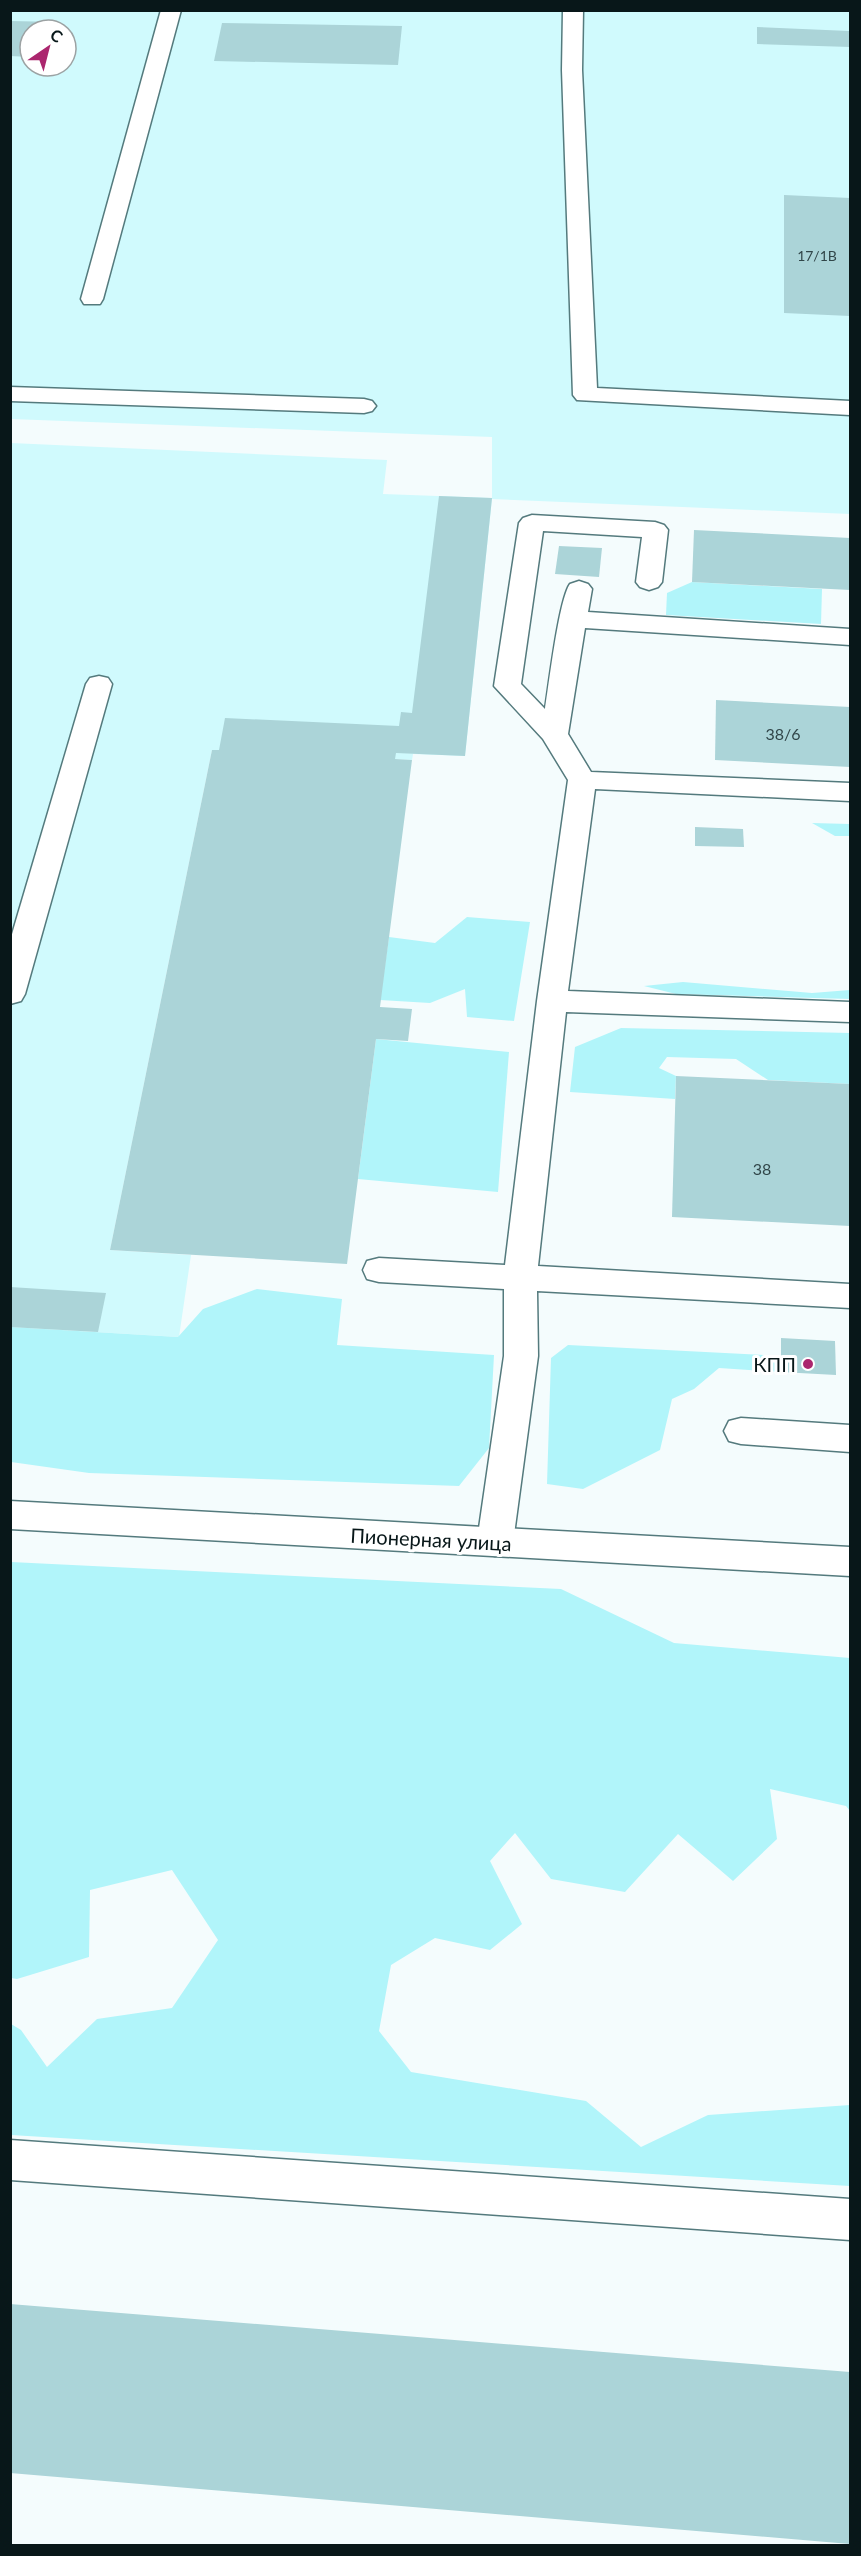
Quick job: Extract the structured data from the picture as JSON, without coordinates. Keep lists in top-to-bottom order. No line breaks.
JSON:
{"streets":{"main road":["Пионерная улица"]},"places":["КПП"],"house_numbers":["17/1В","38/6","38"],"north":"top right"}
